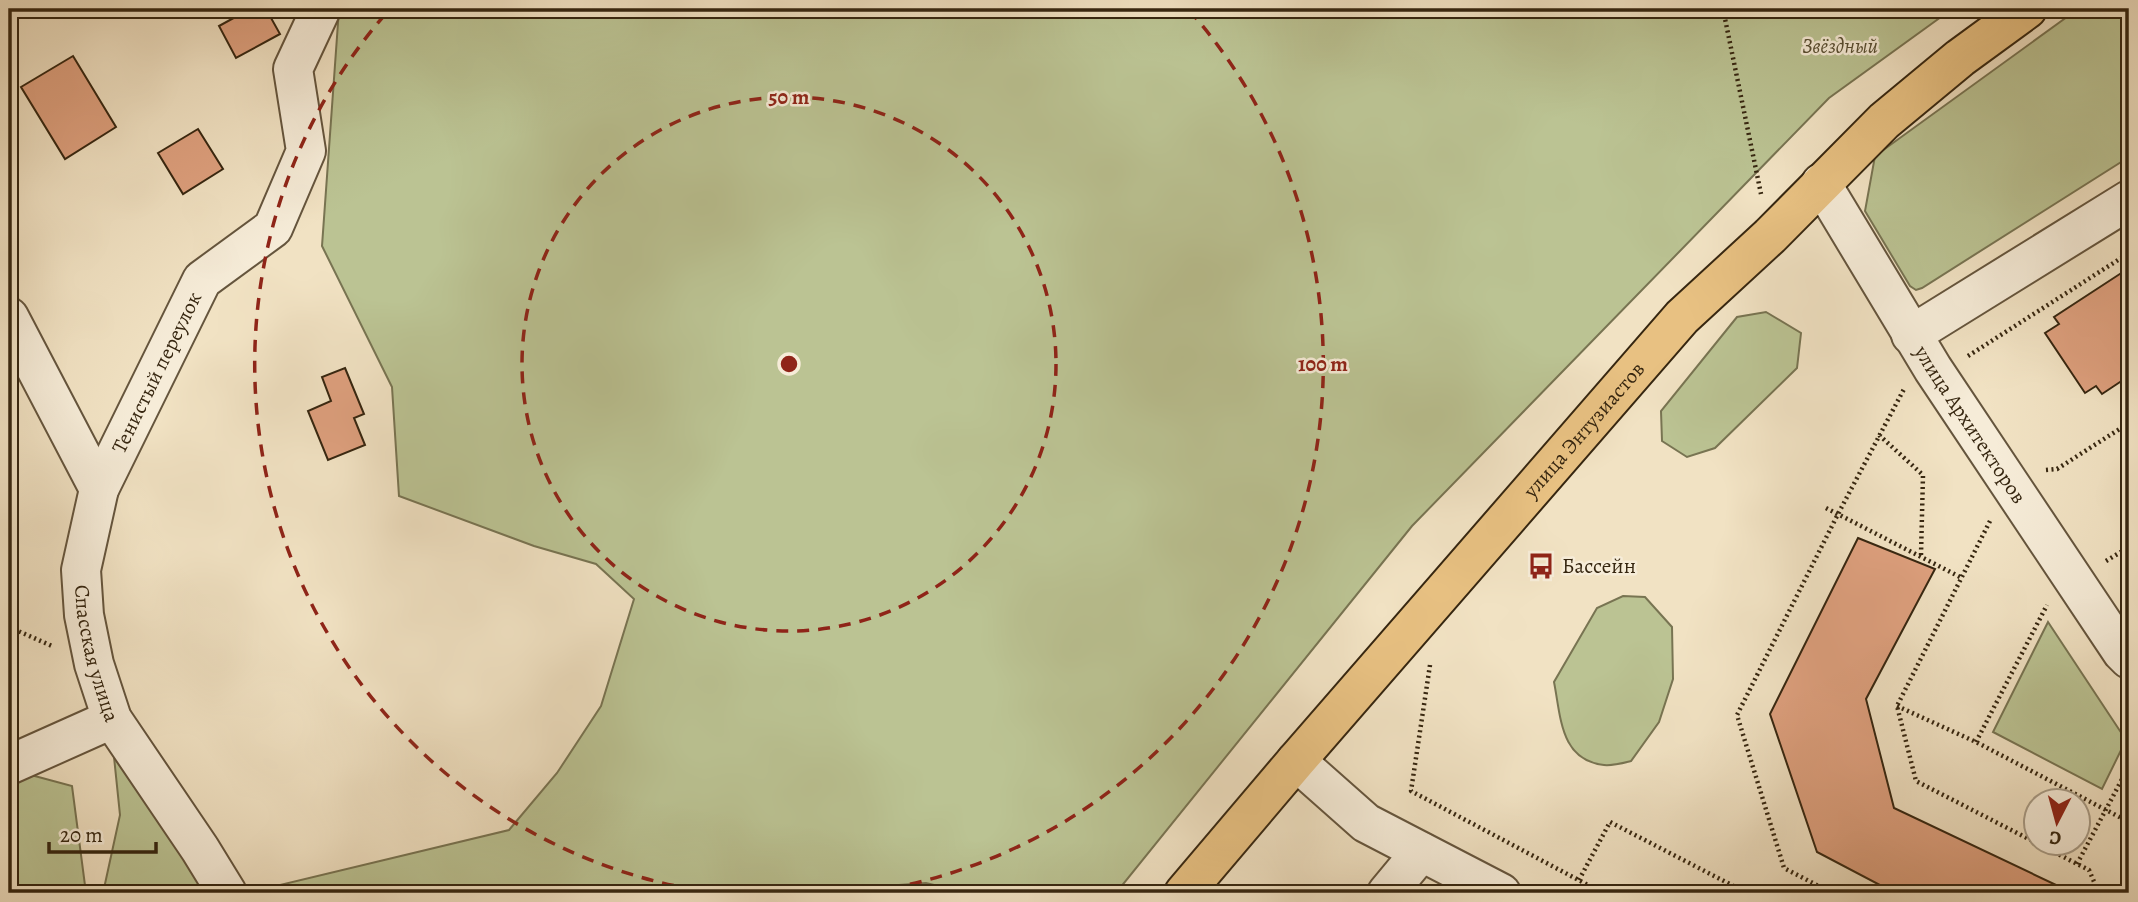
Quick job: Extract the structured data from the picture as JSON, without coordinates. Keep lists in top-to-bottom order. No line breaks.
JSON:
{"streets":{"main road":["улица Энтузиастов"],"street":["Тенистый переулок","улица Архитекторов","Спасская улица"]},"crossings":[["Тенистый переулок","Спасская улица"],["улица Архитекторов","улица Энтузиастов"]],"parks":["Звёздный"],"places":{"bus stop":["Бассейн"]},"scale_bar":"20 m","north":"bottom","rings":["50 m","100 m"]}
